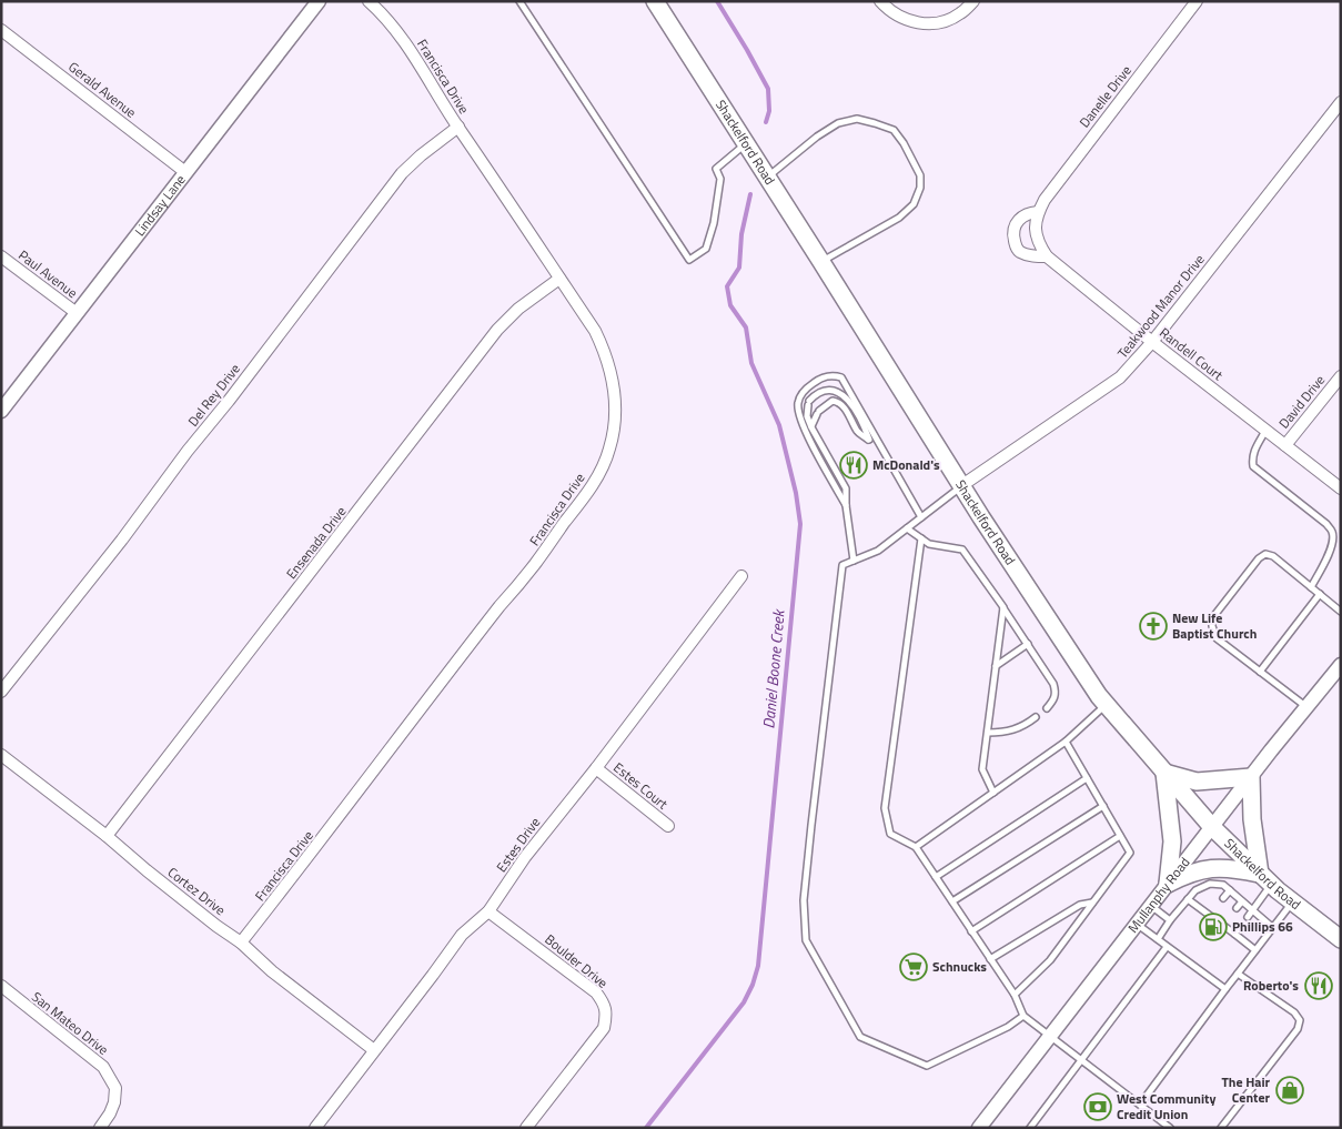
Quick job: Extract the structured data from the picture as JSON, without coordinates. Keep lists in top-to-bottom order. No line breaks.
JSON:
{"streets":{"main road":["Shackelford Road"],"street":["Francisca Drive","Gerald Avenue","Danelle Drive","Lindsay Lane","Paul Avenue","Teakwood Manor Drive","Randell Court","Del Rey Drive","David Drive","Ensenada Drive","Estes Court","Estes Drive","Cortez Drive","Mullanphy Road","Boulder Drive","San Mateo Drive"]},"crossings":[["Francisca Drive","Del Rey Drive"],["Francisca Drive","Ensenada Drive"],["Francisca Drive","Cortez Drive"],["Gerald Avenue","Lindsay Lane"],["Danelle Drive","Randell Court"],["Shackelford Road","Teakwood Manor Drive"],["Shackelford Road","Mullanphy Road"],["Lindsay Lane","Paul Avenue"],["Teakwood Manor Drive","Randell Court"],["Randell Court","David Drive"],["Ensenada Drive","Cortez Drive"],["Estes Court","Estes Drive"],["Estes Drive","Cortez Drive"],["Estes Drive","Boulder Drive"]],"water":["Daniel Boone Creek"],"places":{"restaurant":["McDonald's","Roberto's"],"church":["New Life Baptist Church"],"fuel station":["Phillips 66"],"supermarket":["Schnucks"],"shop":["The Hair Center"],"bank":["West Community Credit Union"]}}
